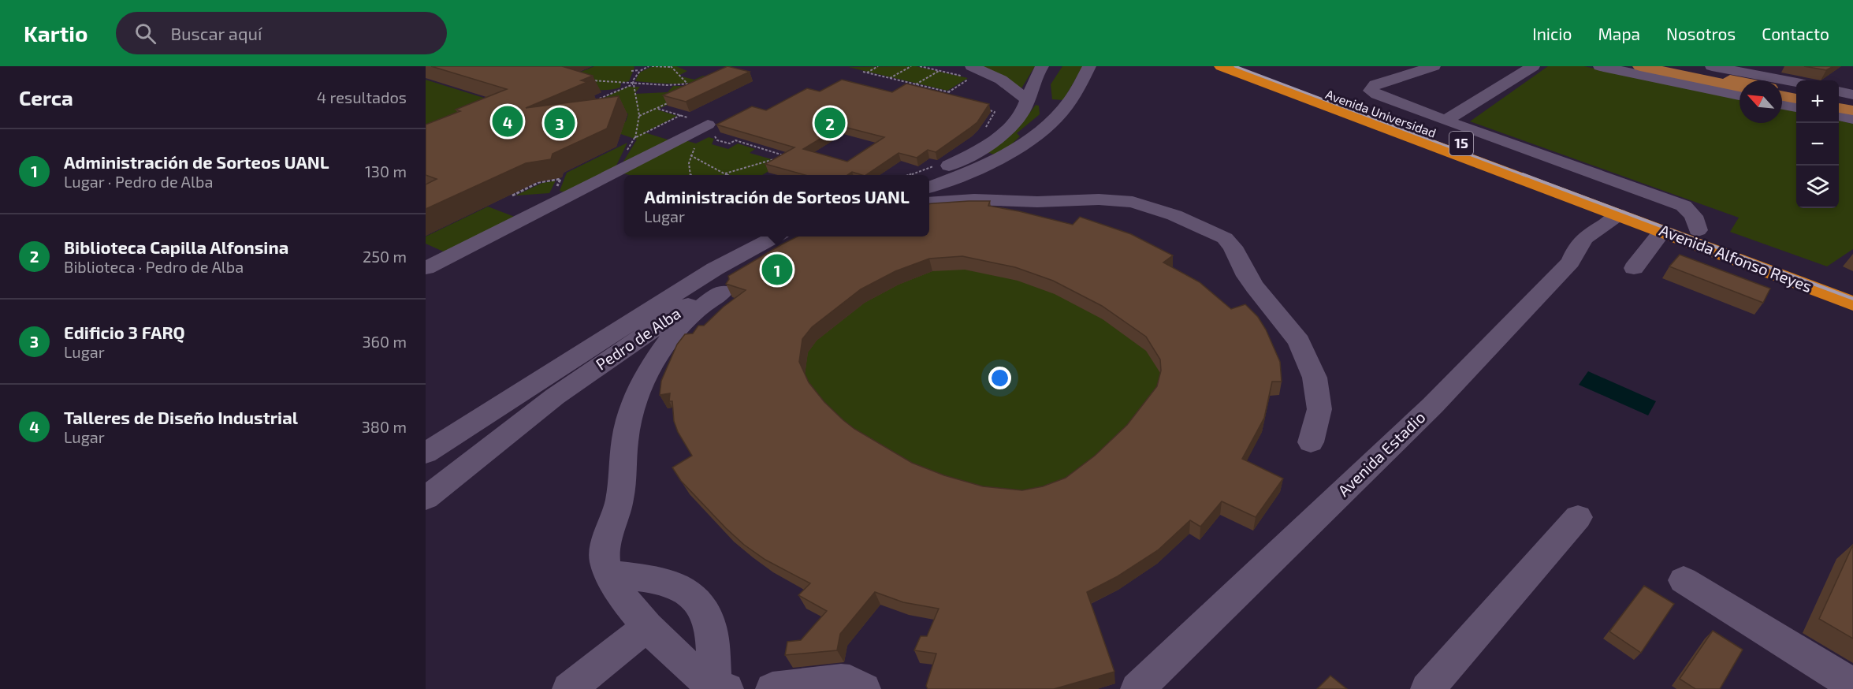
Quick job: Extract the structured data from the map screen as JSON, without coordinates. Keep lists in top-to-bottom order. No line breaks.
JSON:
{"streets":{"highway":["Avenida Universidad","15","Avenida Alfonso Reyes"],"street":["Pedro de Alba","Avenida Estadio"]},"crossings":[["Avenida Universidad","Avenida Alfonso Reyes"],["Avenida Universidad","Avenida Estadio"],["Avenida Alfonso Reyes","Avenida Estadio"]],"north":"top left","page":{"header":"Kartio","search":"Buscar aquí","nav":["Inicio","Mapa","Nosotros","Contacto"],"heading":["Cerca","4 resultados"],"map_buttons":["+","−"],"pins":["4","2","3","1"],"list":[{"mark":"1","name":"Administración de Sorteos UANL","note":"Lugar · Pedro de Alba","value":"130 m"},{"mark":"2","name":"Biblioteca Capilla Alfonsina","note":"Biblioteca · Pedro de Alba","value":"250 m"},{"mark":"3","name":"Edificio 3 FARQ","note":"Lugar","value":"360 m"},{"mark":"4","name":"Talleres de Diseño Industrial","note":"Lugar","value":"380 m"}],"popup":["Administración de Sorteos UANL","Lugar"]}}
